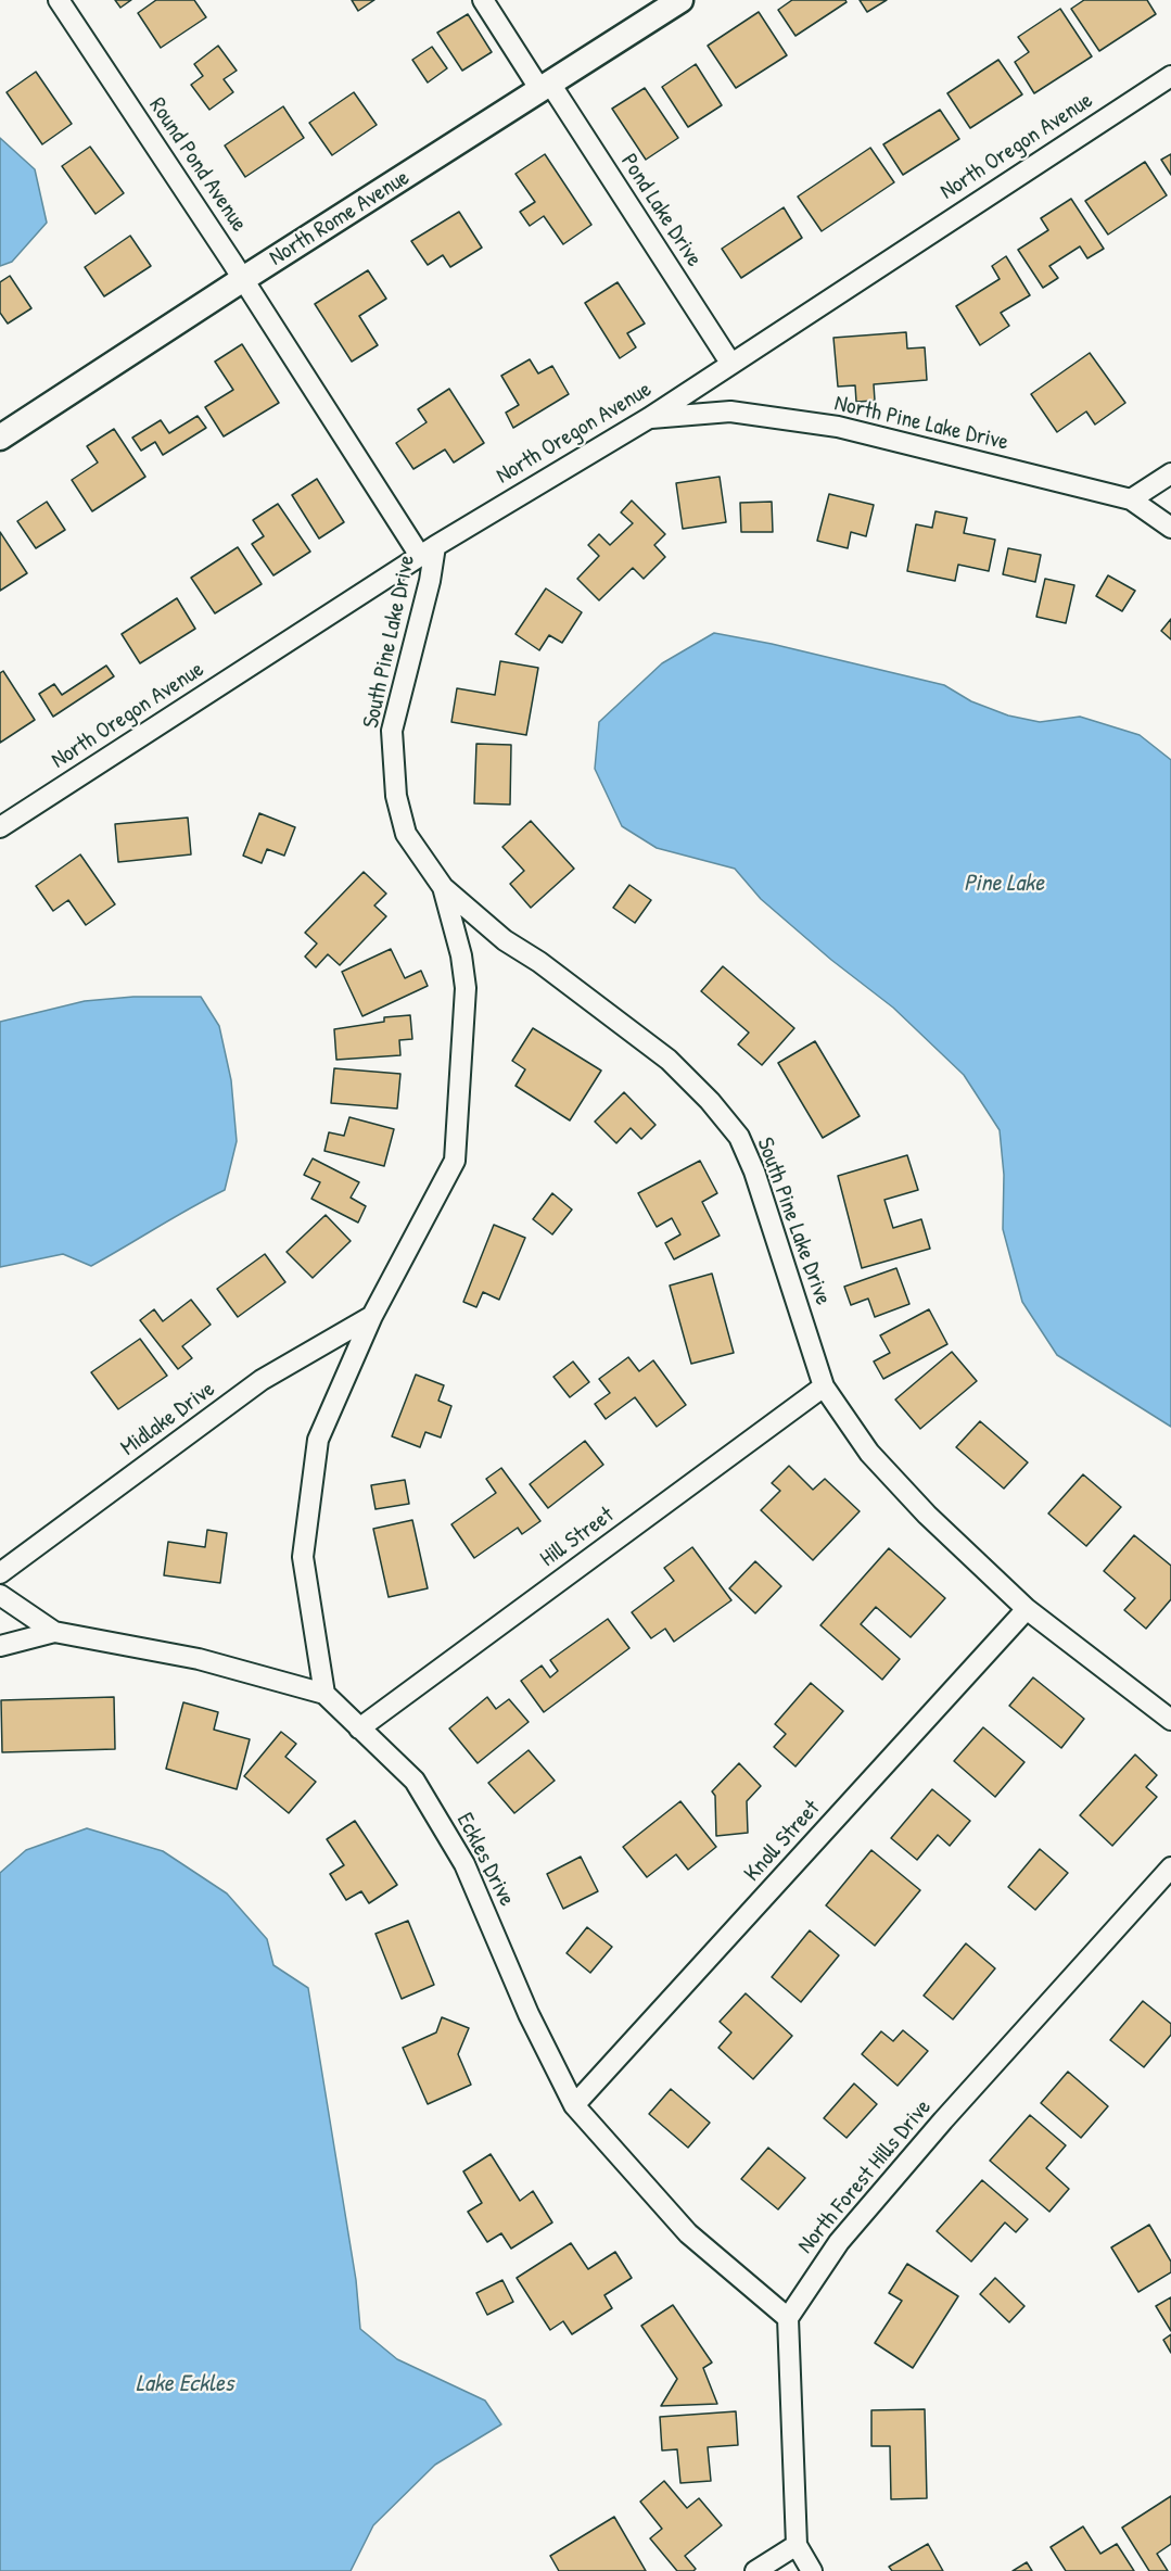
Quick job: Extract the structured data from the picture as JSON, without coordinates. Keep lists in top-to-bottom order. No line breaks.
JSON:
{"streets":{"street":["North Oregon Avenue","Round Pond Avenue","Pond Lake Drive","North Rome Avenue","North Pine Lake Drive","South Pine Lake Drive","Midlake Drive","Hill Street","Knoll Street","Eckles Drive","North Forest Hills Drive"]},"crossings":[["North Oregon Avenue","Round Pond Avenue"],["North Oregon Avenue","Pond Lake Drive"],["North Oregon Avenue","North Pine Lake Drive"],["North Oregon Avenue","South Pine Lake Drive"],["Round Pond Avenue","North Rome Avenue"],["Round Pond Avenue","South Pine Lake Drive"],["Pond Lake Drive","North Rome Avenue"],["South Pine Lake Drive","Hill Street"],["South Pine Lake Drive","Knoll Street"],["Hill Street","Eckles Drive"],["Knoll Street","Eckles Drive"],["Eckles Drive","North Forest Hills Drive"]],"water":["Pine Lake","Lake Eckles"]}
